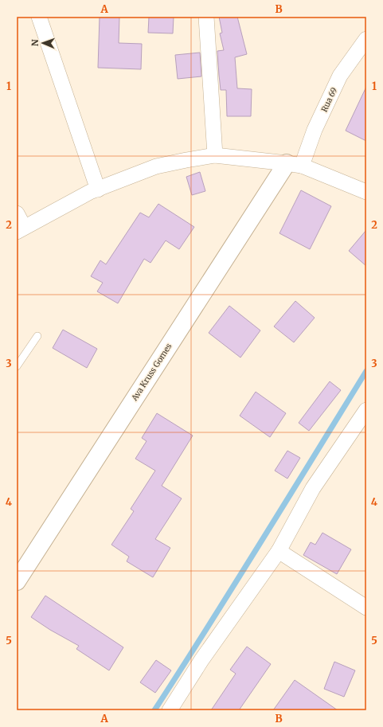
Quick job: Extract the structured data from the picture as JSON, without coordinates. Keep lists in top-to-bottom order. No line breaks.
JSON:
{"streets":{"street":["Rua 69","Ava Kruss Gomes"]},"crossings":[["Rua 69","Ava Kruss Gomes"]],"north":"left","grid":{"columns":["A","B"],"rows":["1","2","3","4","5"]}}
